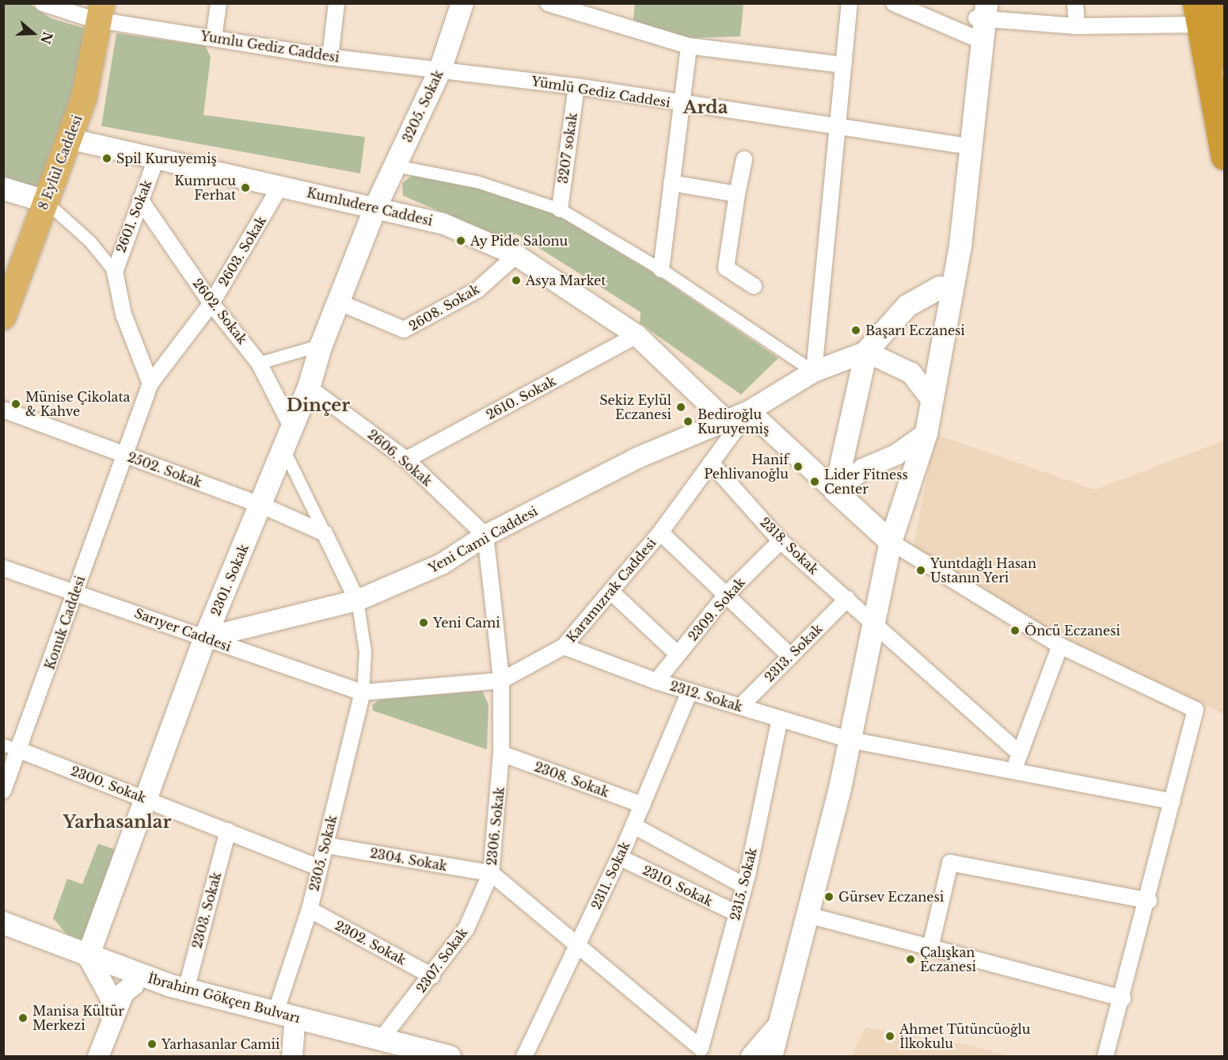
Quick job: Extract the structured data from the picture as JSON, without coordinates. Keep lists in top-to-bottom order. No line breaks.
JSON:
{"streets":{"main road":["3205. Sokak","8 Eylül Caddesi","2301. Sokak","İbrahim Gökçen Bulvarı"],"street":["Yumlu Gediz Caddesi","Yümlü Gediz Caddesi","3207 sokak","Kumludere Caddesi","2601. Sokak","2603. Sokak","2608. Sokak","2602. Sokak","2610. Sokak","2606. Sokak","2502. Sokak","Yeni Cami Caddesi","2318. Sokak","Karamızrak Caddesi","2309. Sokak","Konuk Caddesi","Sarıyer Caddesi","2313. Sokak","2312. Sokak","2308. Sokak","2300. Sokak","2306. Sokak","2305. Sokak","2304. Sokak","2311. Sokak","2315. Sokak","2310. Sokak","2303. Sokak","2302. Sokak","2307. Sokak"]},"crossings":[["Yumlu Gediz Caddesi","Yümlü Gediz Caddesi"],["Yumlu Gediz Caddesi","3205. Sokak"],["Yumlu Gediz Caddesi","8 Eylül Caddesi"],["Yümlü Gediz Caddesi","3205. Sokak"],["Yümlü Gediz Caddesi","3207 sokak"],["3205. Sokak","Kumludere Caddesi"],["3205. Sokak","2301. Sokak"],["8 Eylül Caddesi","Kumludere Caddesi"],["Kumludere Caddesi","2601. Sokak"],["Kumludere Caddesi","2603. Sokak"],["Kumludere Caddesi","2608. Sokak"],["Kumludere Caddesi","2610. Sokak"],["Kumludere Caddesi","Yeni Cami Caddesi"],["Kumludere Caddesi","2301. Sokak"],["2601. Sokak","2602. Sokak"],["2603. Sokak","2602. Sokak"],["2603. Sokak","Konuk Caddesi"],["2608. Sokak","2301. Sokak"],["2602. Sokak","2301. Sokak"],["2610. Sokak","2606. Sokak"],["2606. Sokak","Yeni Cami Caddesi"],["2606. Sokak","2301. Sokak"],["2606. Sokak","2306. Sokak"],["2502. Sokak","2301. Sokak"],["2502. Sokak","Konuk Caddesi"],["Yeni Cami Caddesi","2301. Sokak"],["Yeni Cami Caddesi","Karamızrak Caddesi"],["Yeni Cami Caddesi","Sarıyer Caddesi"],["Yeni Cami Caddesi","2306. Sokak"],["2318. Sokak","Karamızrak Caddesi"],["2318. Sokak","2309. Sokak"],["2318. Sokak","2313. Sokak"],["2301. Sokak","Sarıyer Caddesi"],["2301. Sokak","2300. Sokak"],["2301. Sokak","İbrahim Gökçen Bulvarı"],["Karamızrak Caddesi","Sarıyer Caddesi"],["Karamızrak Caddesi","2312. Sokak"],["Karamızrak Caddesi","2306. Sokak"],["Karamızrak Caddesi","2305. Sokak"],["2309. Sokak","2312. Sokak"],["Konuk Caddesi","Sarıyer Caddesi"],["Konuk Caddesi","2300. Sokak"],["Sarıyer Caddesi","2305. Sokak"],["2313. Sokak","2312. Sokak"],["2312. Sokak","2311. Sokak"],["2312. Sokak","2315. Sokak"],["2308. Sokak","2306. Sokak"],["2308. Sokak","2311. Sokak"],["2300. Sokak","2305. Sokak"],["2300. Sokak","2303. Sokak"],["2306. Sokak","2304. Sokak"],["2306. Sokak","2311. Sokak"],["2306. Sokak","2315. Sokak"],["2306. Sokak","2307. Sokak"],["2305. Sokak","2304. Sokak"],["2305. Sokak","2302. Sokak"],["2305. Sokak","İbrahim Gökçen Bulvarı"],["2304. Sokak","2307. Sokak"],["2311. Sokak","2310. Sokak"],["2315. Sokak","2310. Sokak"],["2303. Sokak","İbrahim Gökçen Bulvarı"],["2302. Sokak","2307. Sokak"],["2307. Sokak","İbrahim Gökçen Bulvarı"]],"districts":["Arda","Dinçer","Yarhasanlar"],"places":["Spil Kuruyemiş","Kumrucu Ferhat","Ay Pide Salonu","Asya Market","Başarı Eczanesi","Münise Çikolata & Kahve","Sekiz Eylül Eczanesi","Bediroğlu Kuruyemiş","Hanif Pehlivanoğlu","Lider Fitness Center","Yuntdağlı Hasan Ustanın Yeri","Yeni Cami","Öncü Eczanesi","Gürsev Eczanesi","Çalışkan Eczanesi","Manisa Kültür Merkezi","Ahmet Tütüncüoğlu İlkokulu","Yarhasanlar Camii"],"north":"right"}
